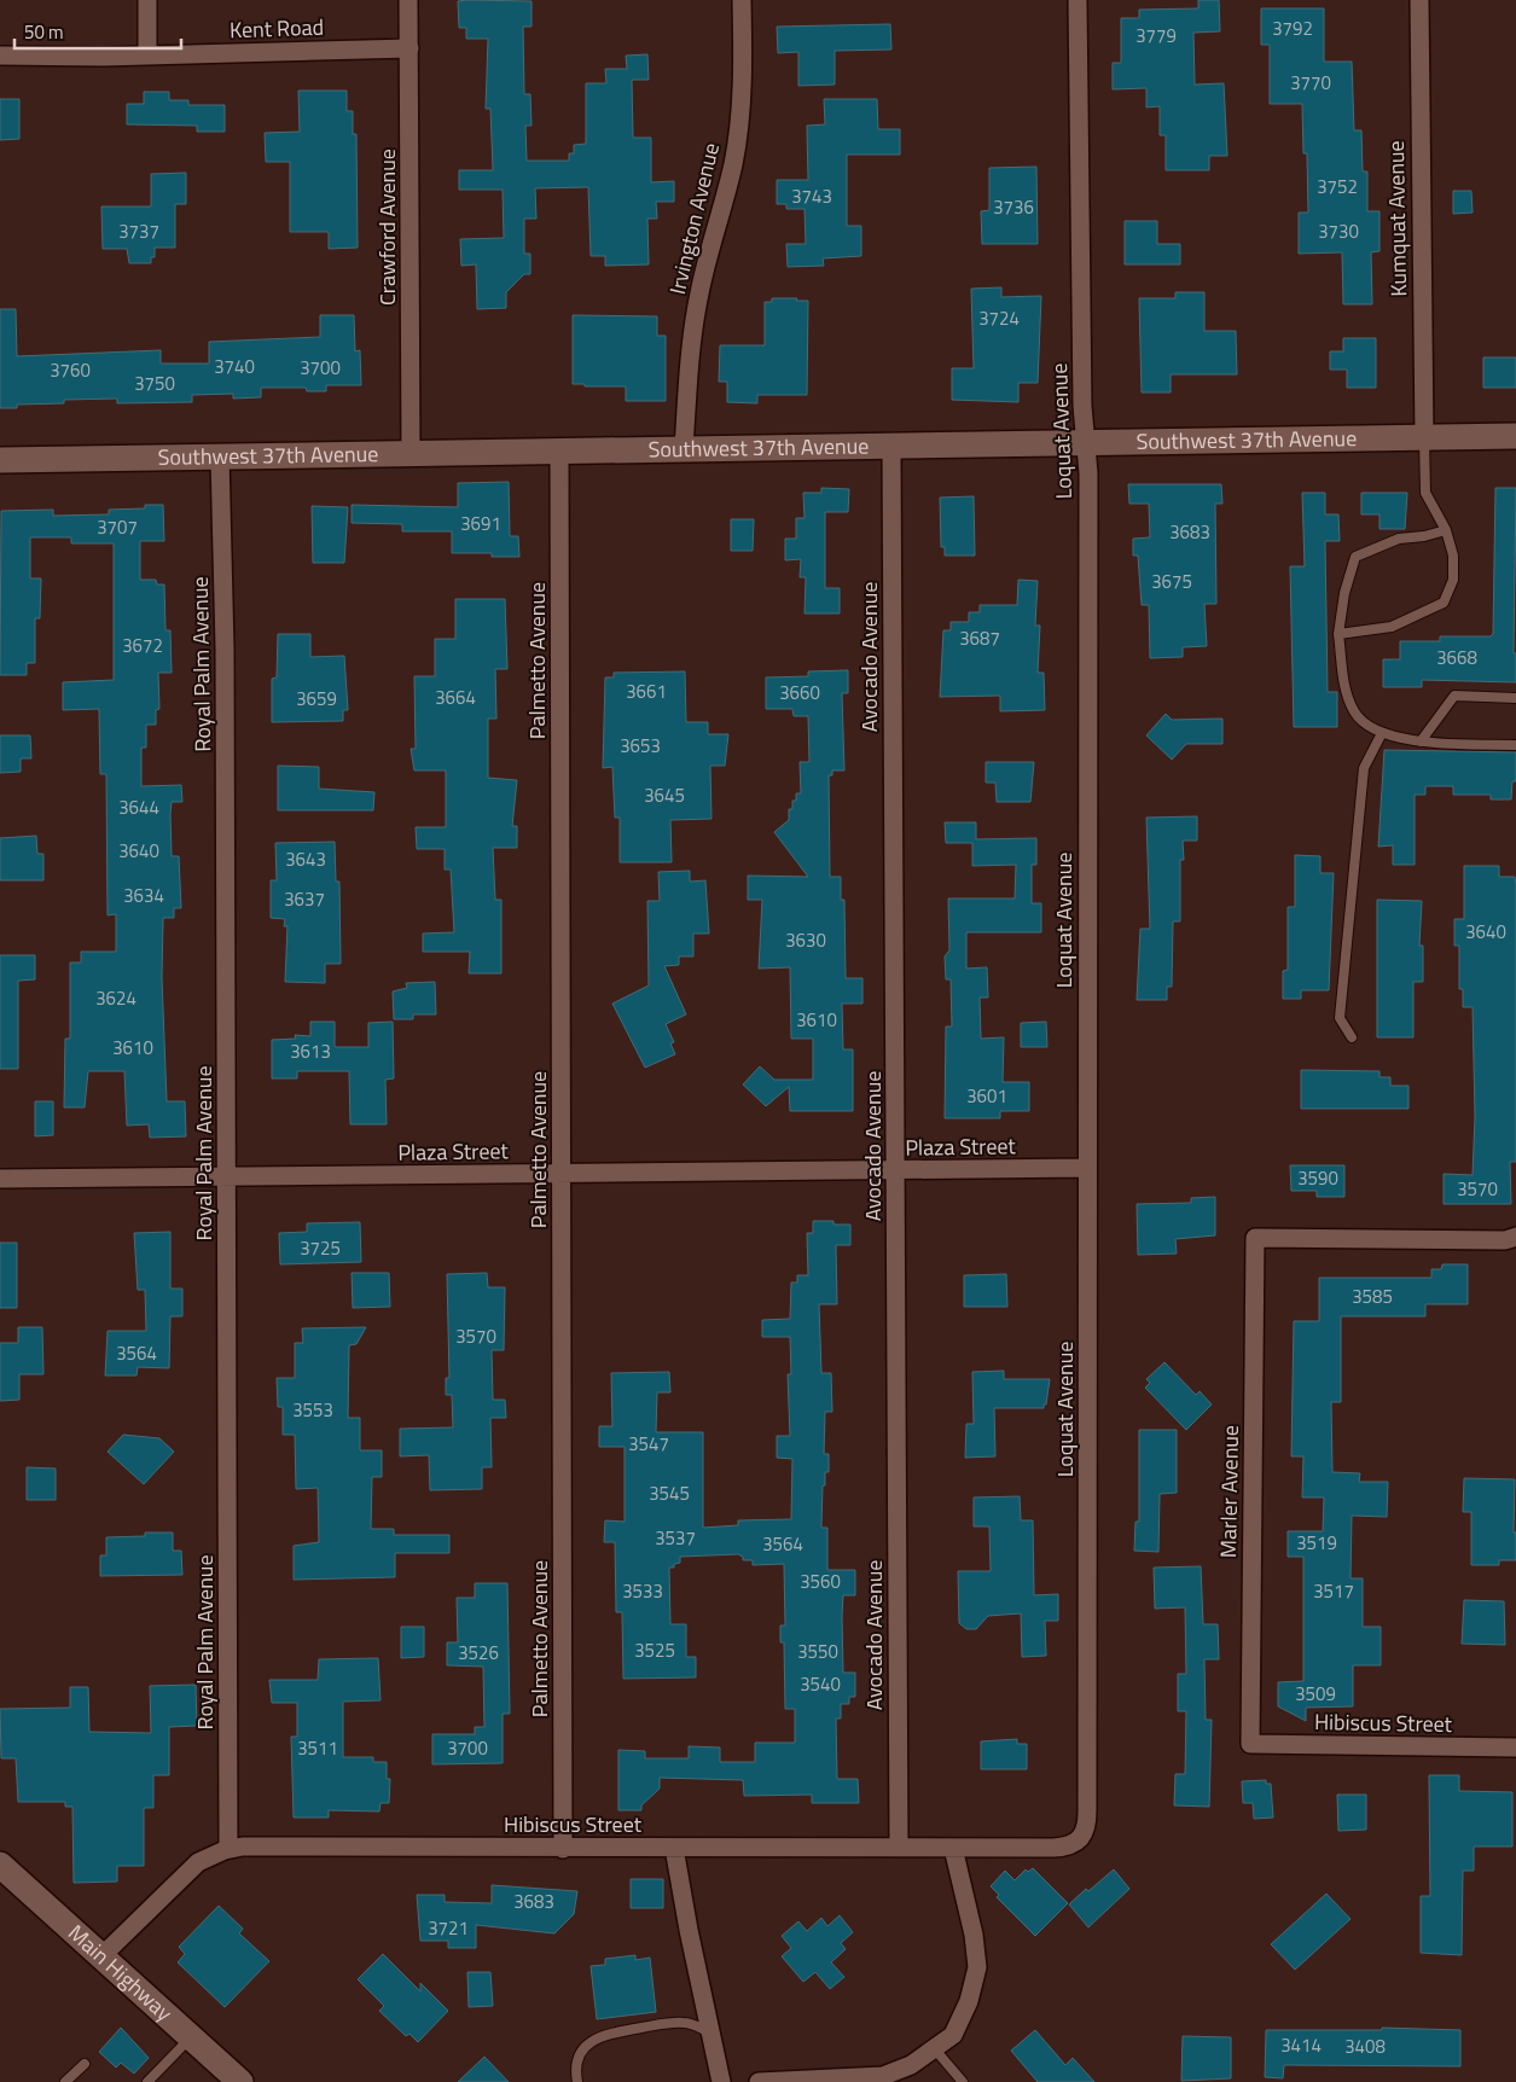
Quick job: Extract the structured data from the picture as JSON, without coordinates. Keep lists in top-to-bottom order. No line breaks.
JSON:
{"streets":{"main road":["Southwest 37th Avenue","Main Highway"],"street":["Kent Road","Irvington Avenue","Kumquat Avenue","Crawford Avenue","Loquat Avenue","Avocado Avenue","Palmetto Avenue","Royal Palm Avenue","Plaza Street","Marler Avenue","Hibiscus Street"]},"crossings":[["Kent Road","Crawford Avenue"],["Irvington Avenue","Southwest 37th Avenue"],["Kumquat Avenue","Southwest 37th Avenue"],["Crawford Avenue","Southwest 37th Avenue"],["Loquat Avenue","Southwest 37th Avenue"],["Loquat Avenue","Plaza Street"],["Loquat Avenue","Hibiscus Street"],["Southwest 37th Avenue","Avocado Avenue"],["Southwest 37th Avenue","Palmetto Avenue"],["Southwest 37th Avenue","Royal Palm Avenue"],["Avocado Avenue","Plaza Street"],["Avocado Avenue","Hibiscus Street"],["Palmetto Avenue","Plaza Street"],["Palmetto Avenue","Hibiscus Street"],["Royal Palm Avenue","Plaza Street"],["Royal Palm Avenue","Hibiscus Street"],["Marler Avenue","Hibiscus Street"],["Hibiscus Street","Main Highway"]],"house_numbers":["3792","3779","3770","3752","3743","3736","3737","3730","3724","3740","3700","3760","3750","3691","3707","3683","3675","3687","3672","3668","3661","3660","3664","3659","3653","3645","3644","3640","3643","3634","3637","3640","3630","3624","3610","3610","3613","3601","3590","3570","3725","3585","3570","3564","3553","3547","3545","3537","3519","3564","3560","3533","3517","3525","3550","3526","3540","3509","3511","3700","3683","3721","3414","3408"],"scale_bar":"50 m"}
